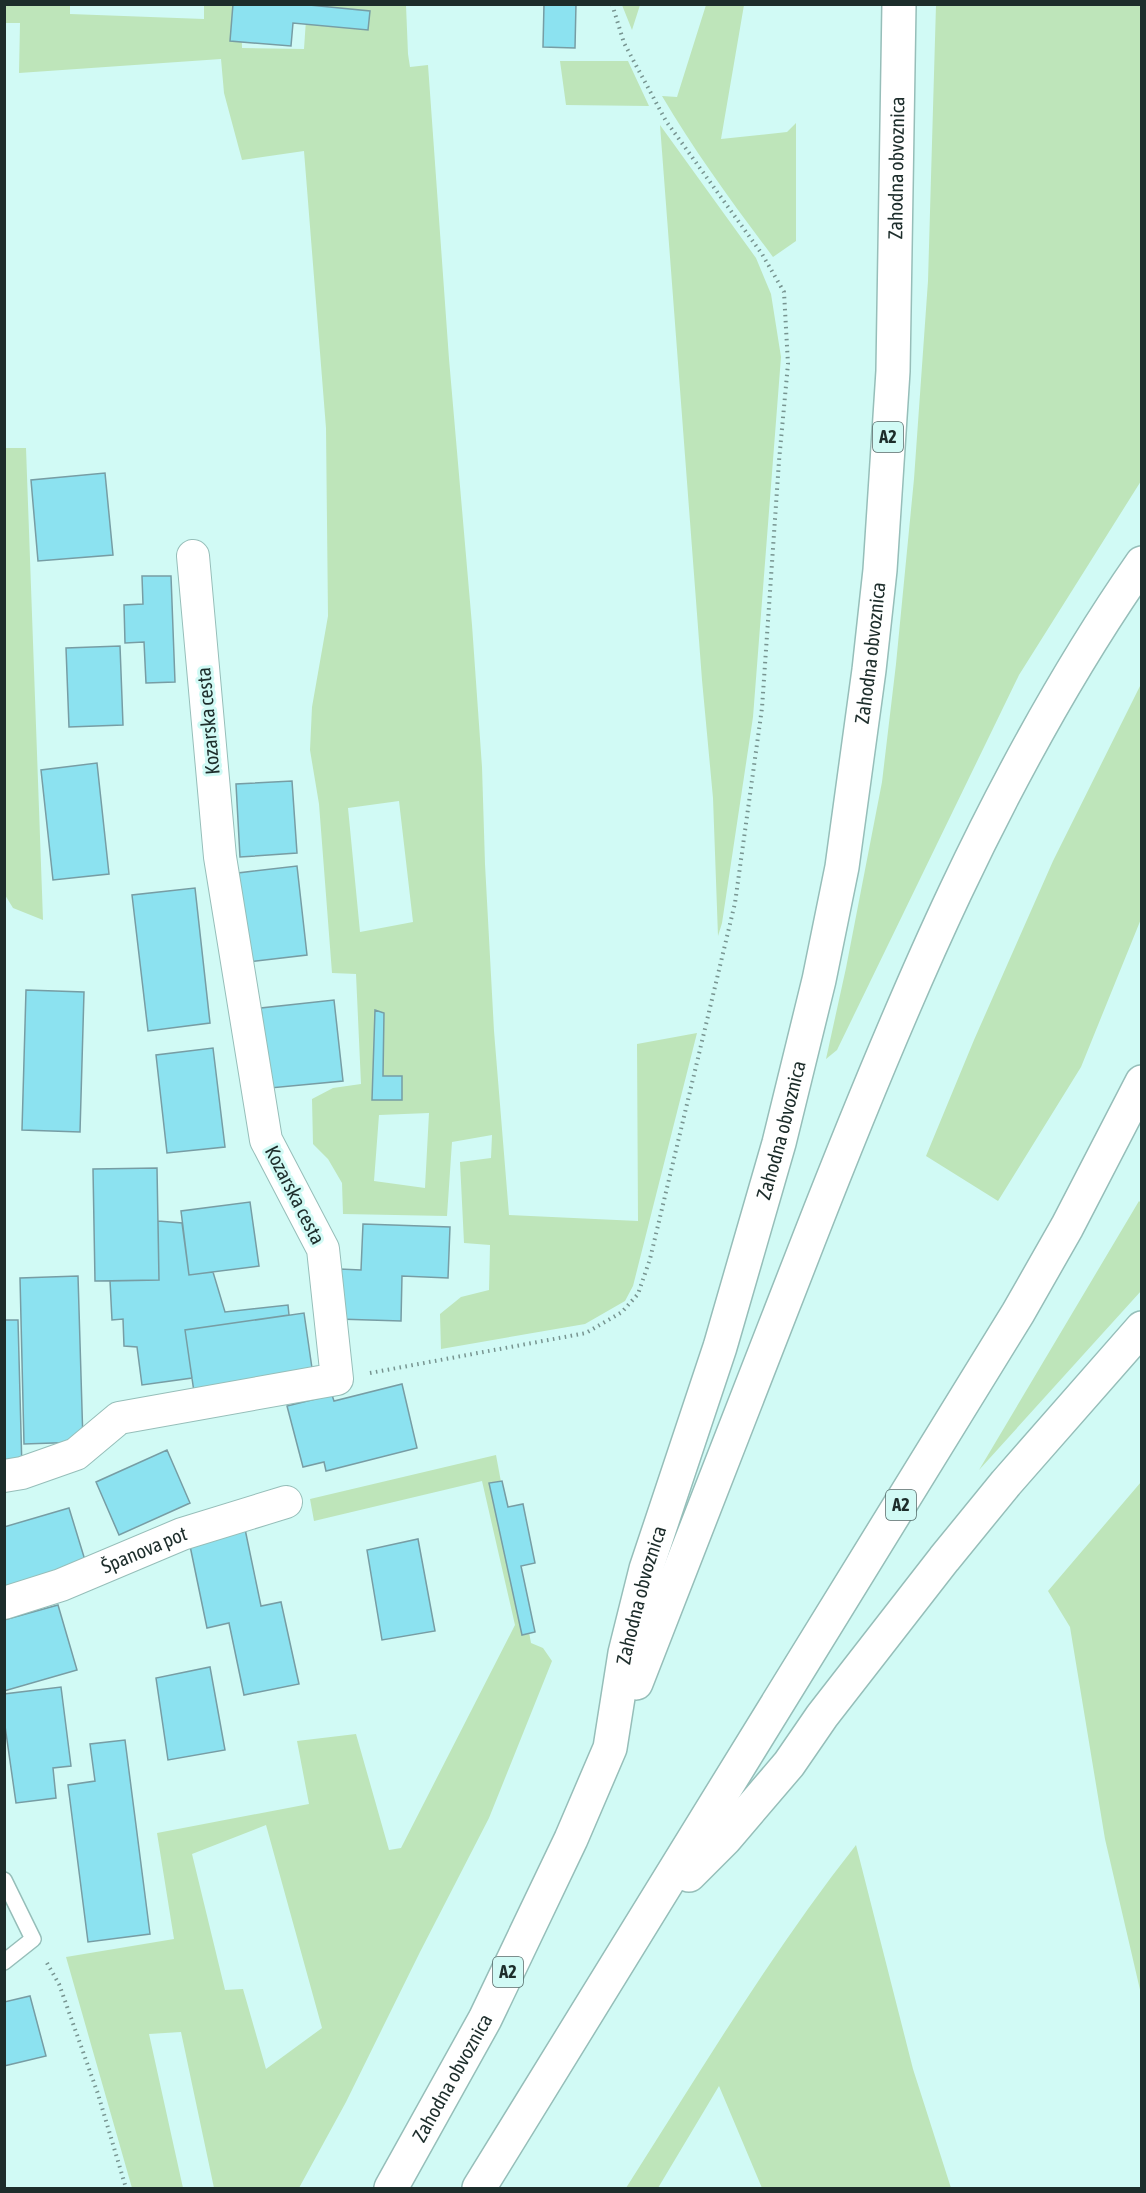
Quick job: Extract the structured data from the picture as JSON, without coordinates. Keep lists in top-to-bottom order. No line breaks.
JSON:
{"streets":{"highway":["Zahodna obvoznica","A2"],"street":["Kozarska cesta","Španova pot"]}}
